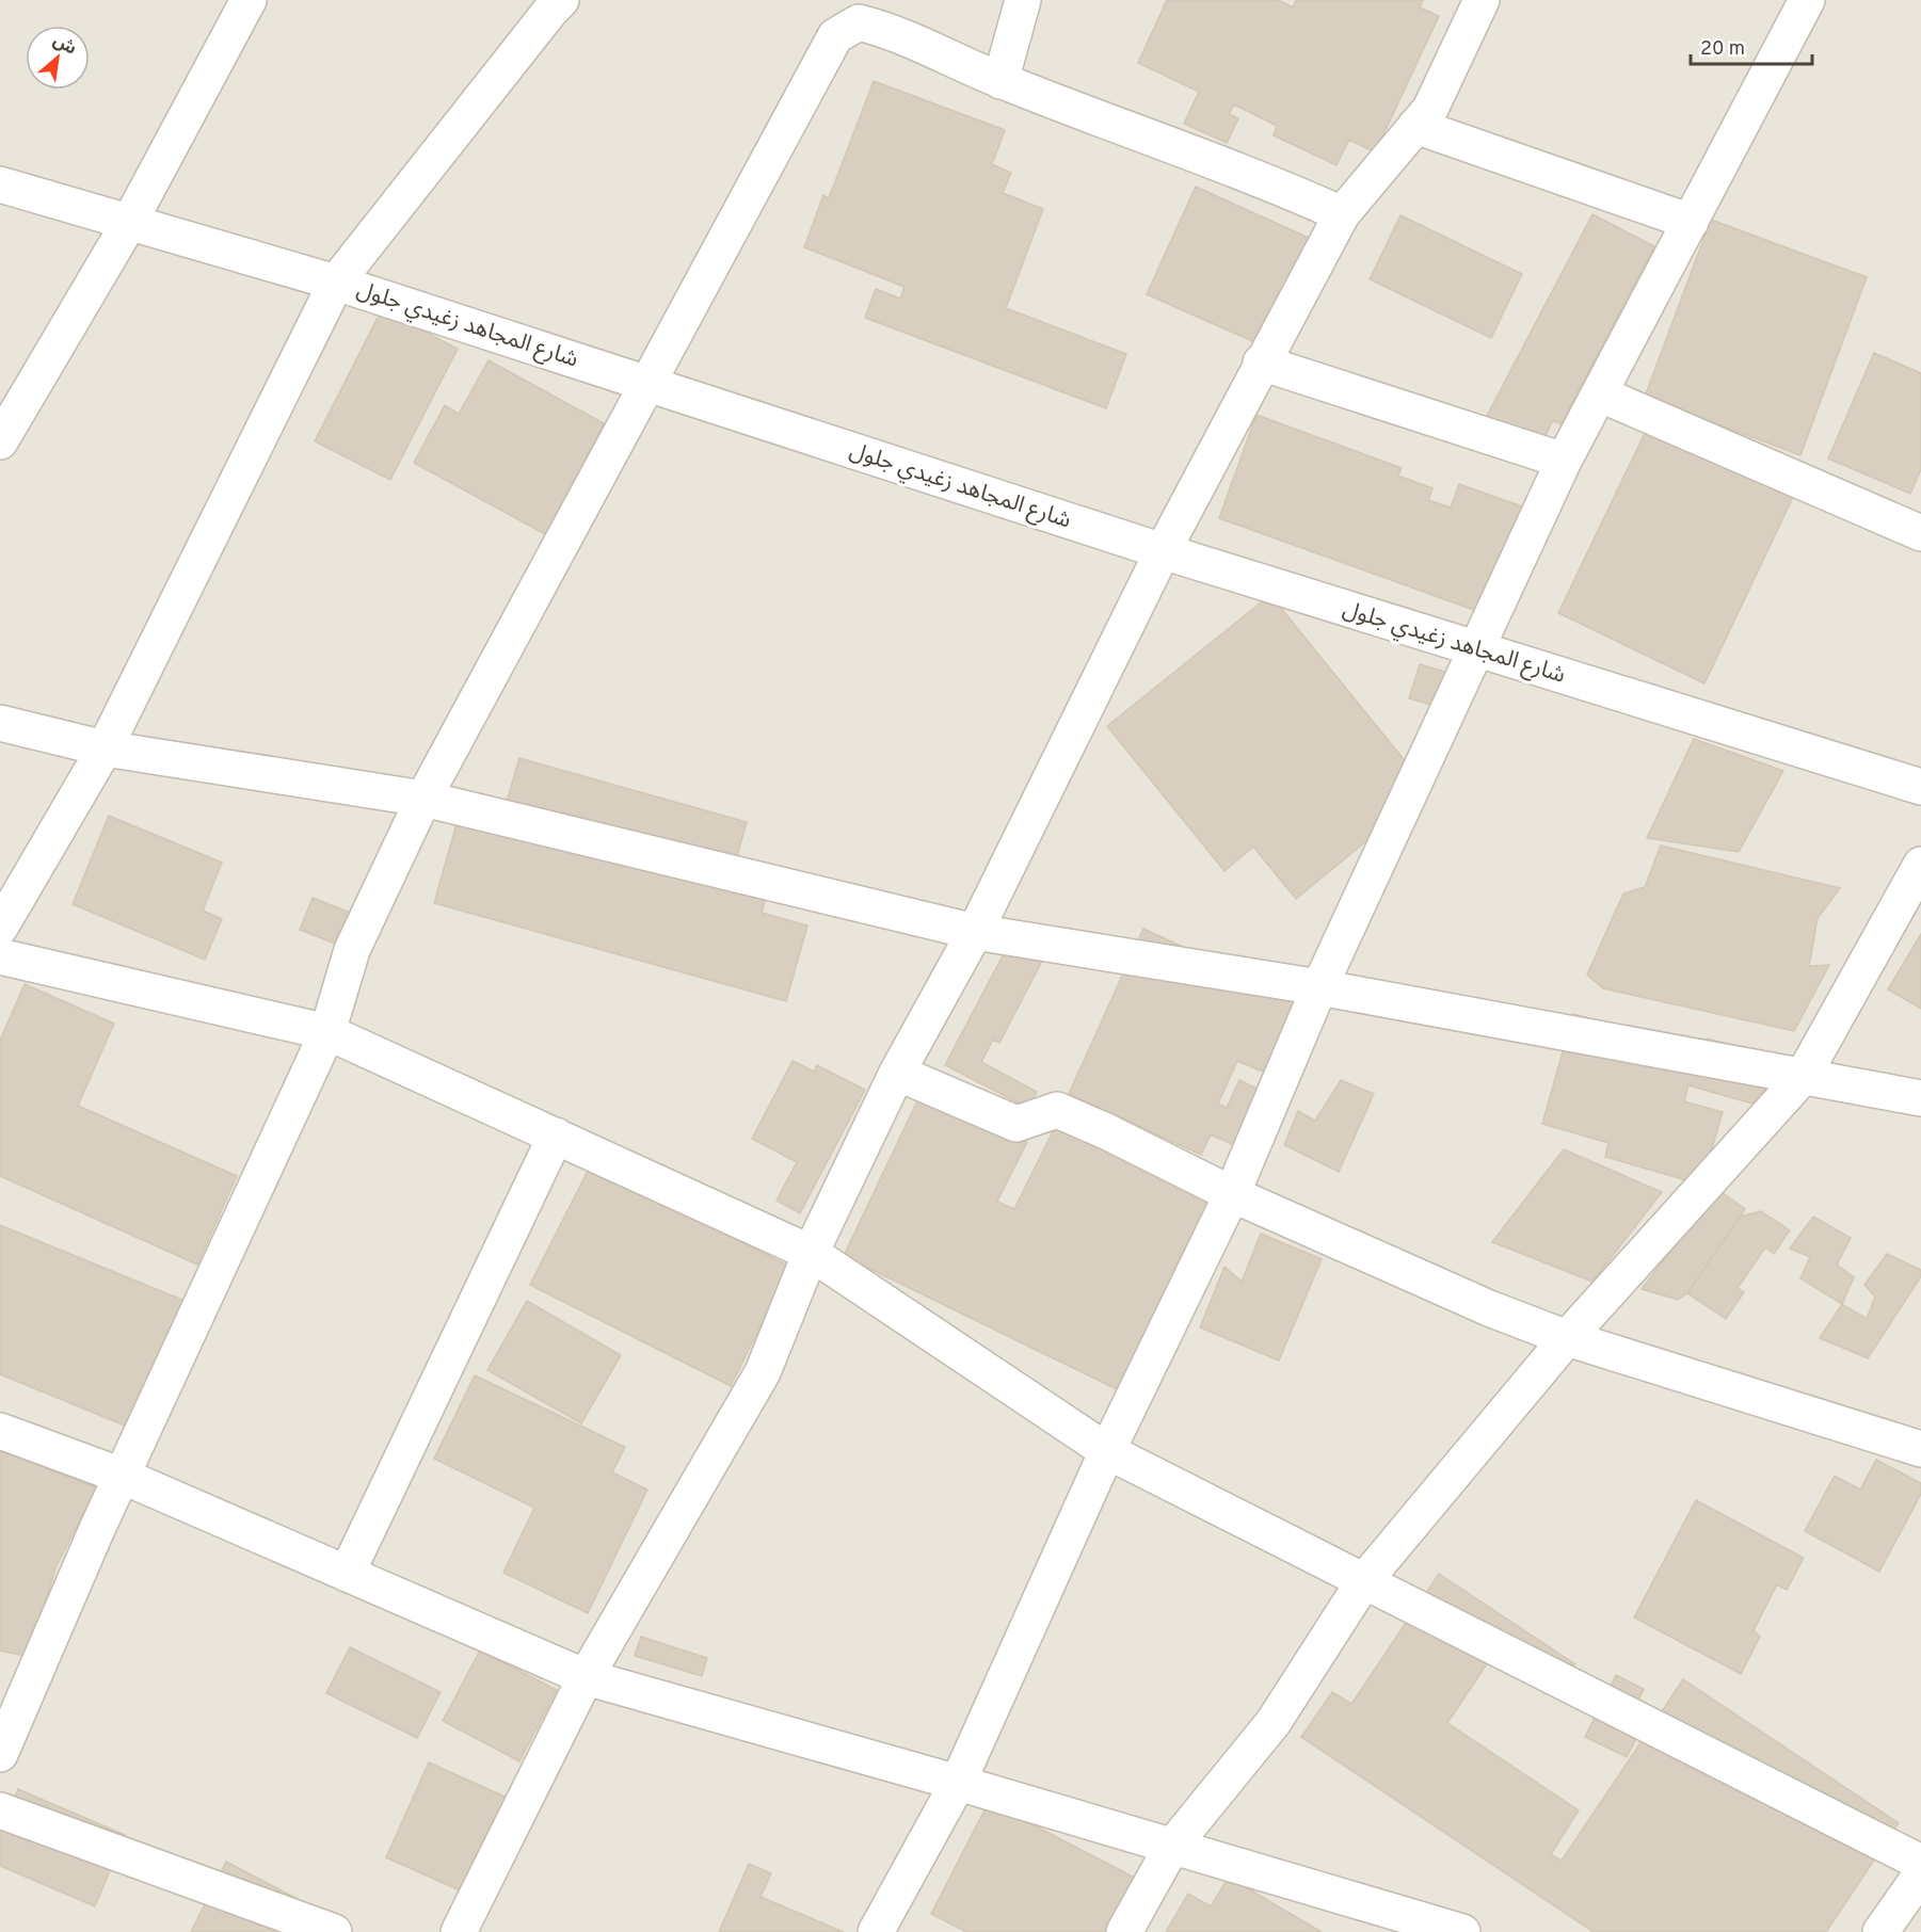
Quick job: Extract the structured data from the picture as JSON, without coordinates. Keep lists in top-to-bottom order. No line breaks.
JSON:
{"streets":{"street":["شارع المجاهد زغيدي جلول"]},"scale_bar":"20 m","north":"top right"}
